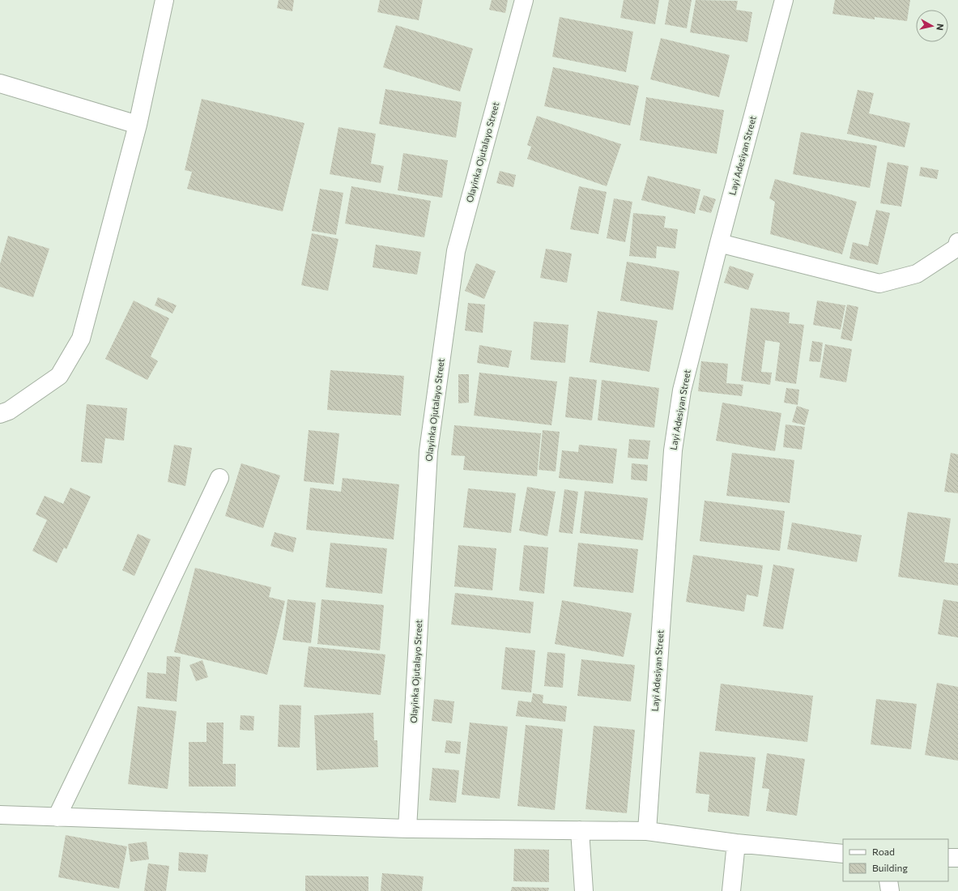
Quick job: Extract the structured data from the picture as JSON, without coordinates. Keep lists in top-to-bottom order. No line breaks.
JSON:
{"streets":{"street":["Olayinka Ojutalayo Street","Layi Adesiyan Street"]},"legend":["Road","Building"],"north":"right"}
